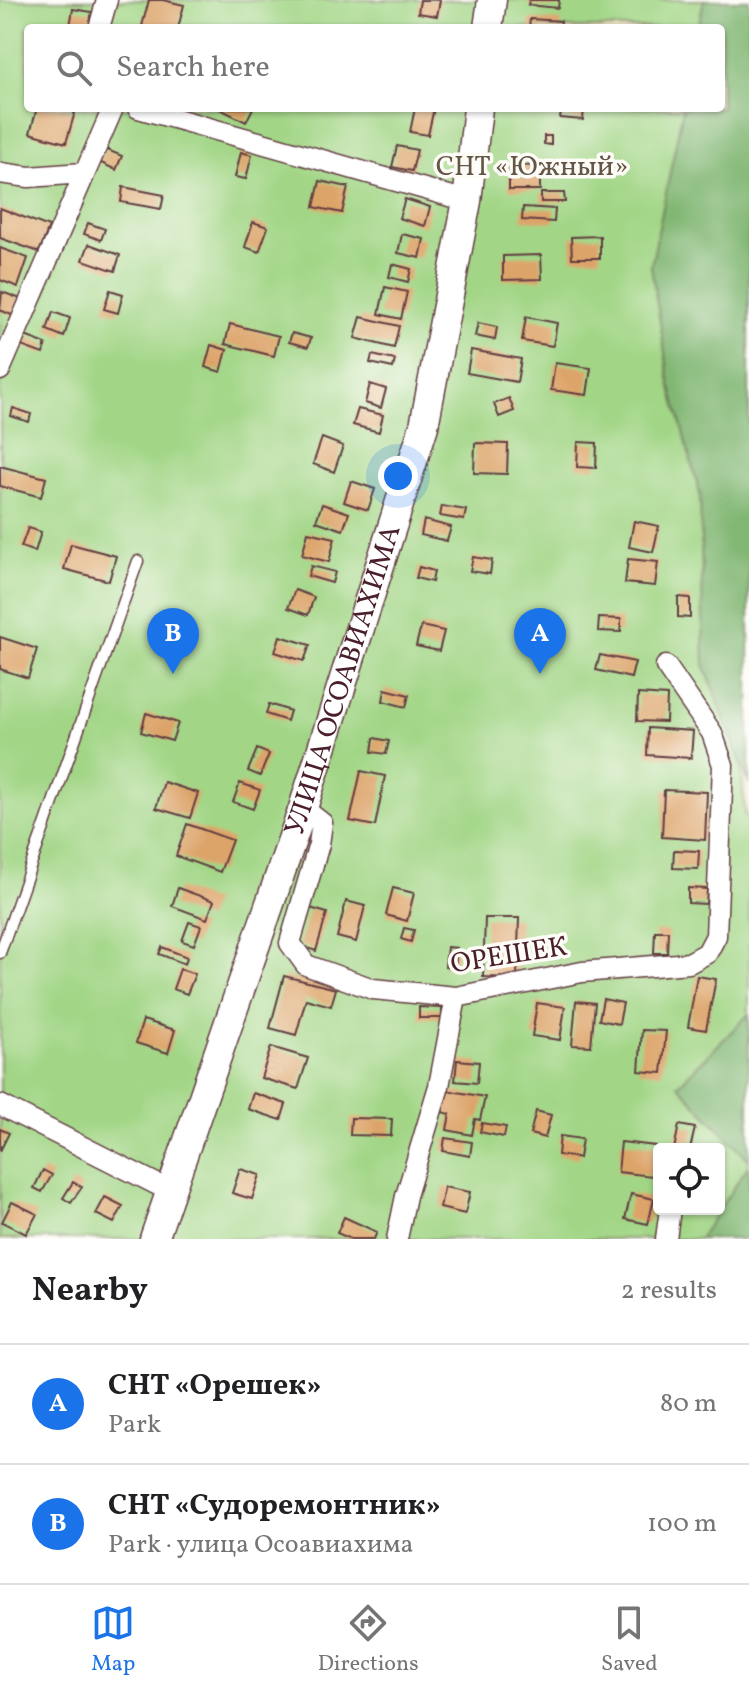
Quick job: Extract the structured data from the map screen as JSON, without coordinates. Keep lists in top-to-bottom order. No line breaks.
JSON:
{"streets":{"street":["УЛИЦА ОСОАВИАХИМА","ОРЕШЕК"]},"crossings":[["УЛИЦА ОСОАВИАХИМА","ОРЕШЕК"]],"parks":["СНТ «Южный»"],"page":{"search":"Search here","pins":["A","B"],"heading":["Nearby","2 results"],"list":[{"mark":"A","name":"СНТ «Орешек»","note":"Park","value":"80 m"},{"mark":"B","name":"СНТ «Судоремонтник»","note":"Park · улица Осоавиахима","value":"100 m"}],"nav":["Map","Directions","Saved"]}}
